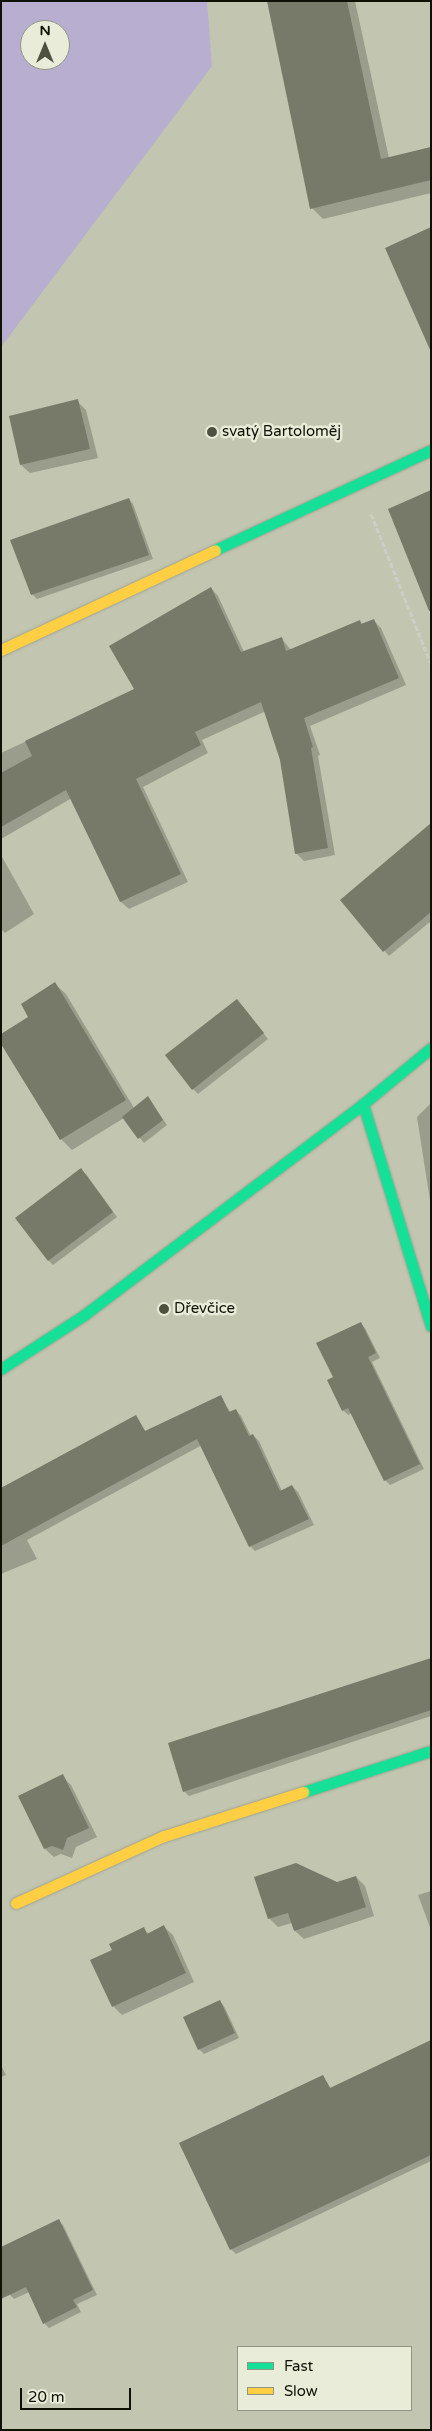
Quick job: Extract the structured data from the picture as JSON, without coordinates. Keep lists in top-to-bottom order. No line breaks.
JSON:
{"places":["svatý Bartoloměj","Dřevčice"],"legend":["Fast","Slow"],"scale_bar":"20 m","north":"top"}
